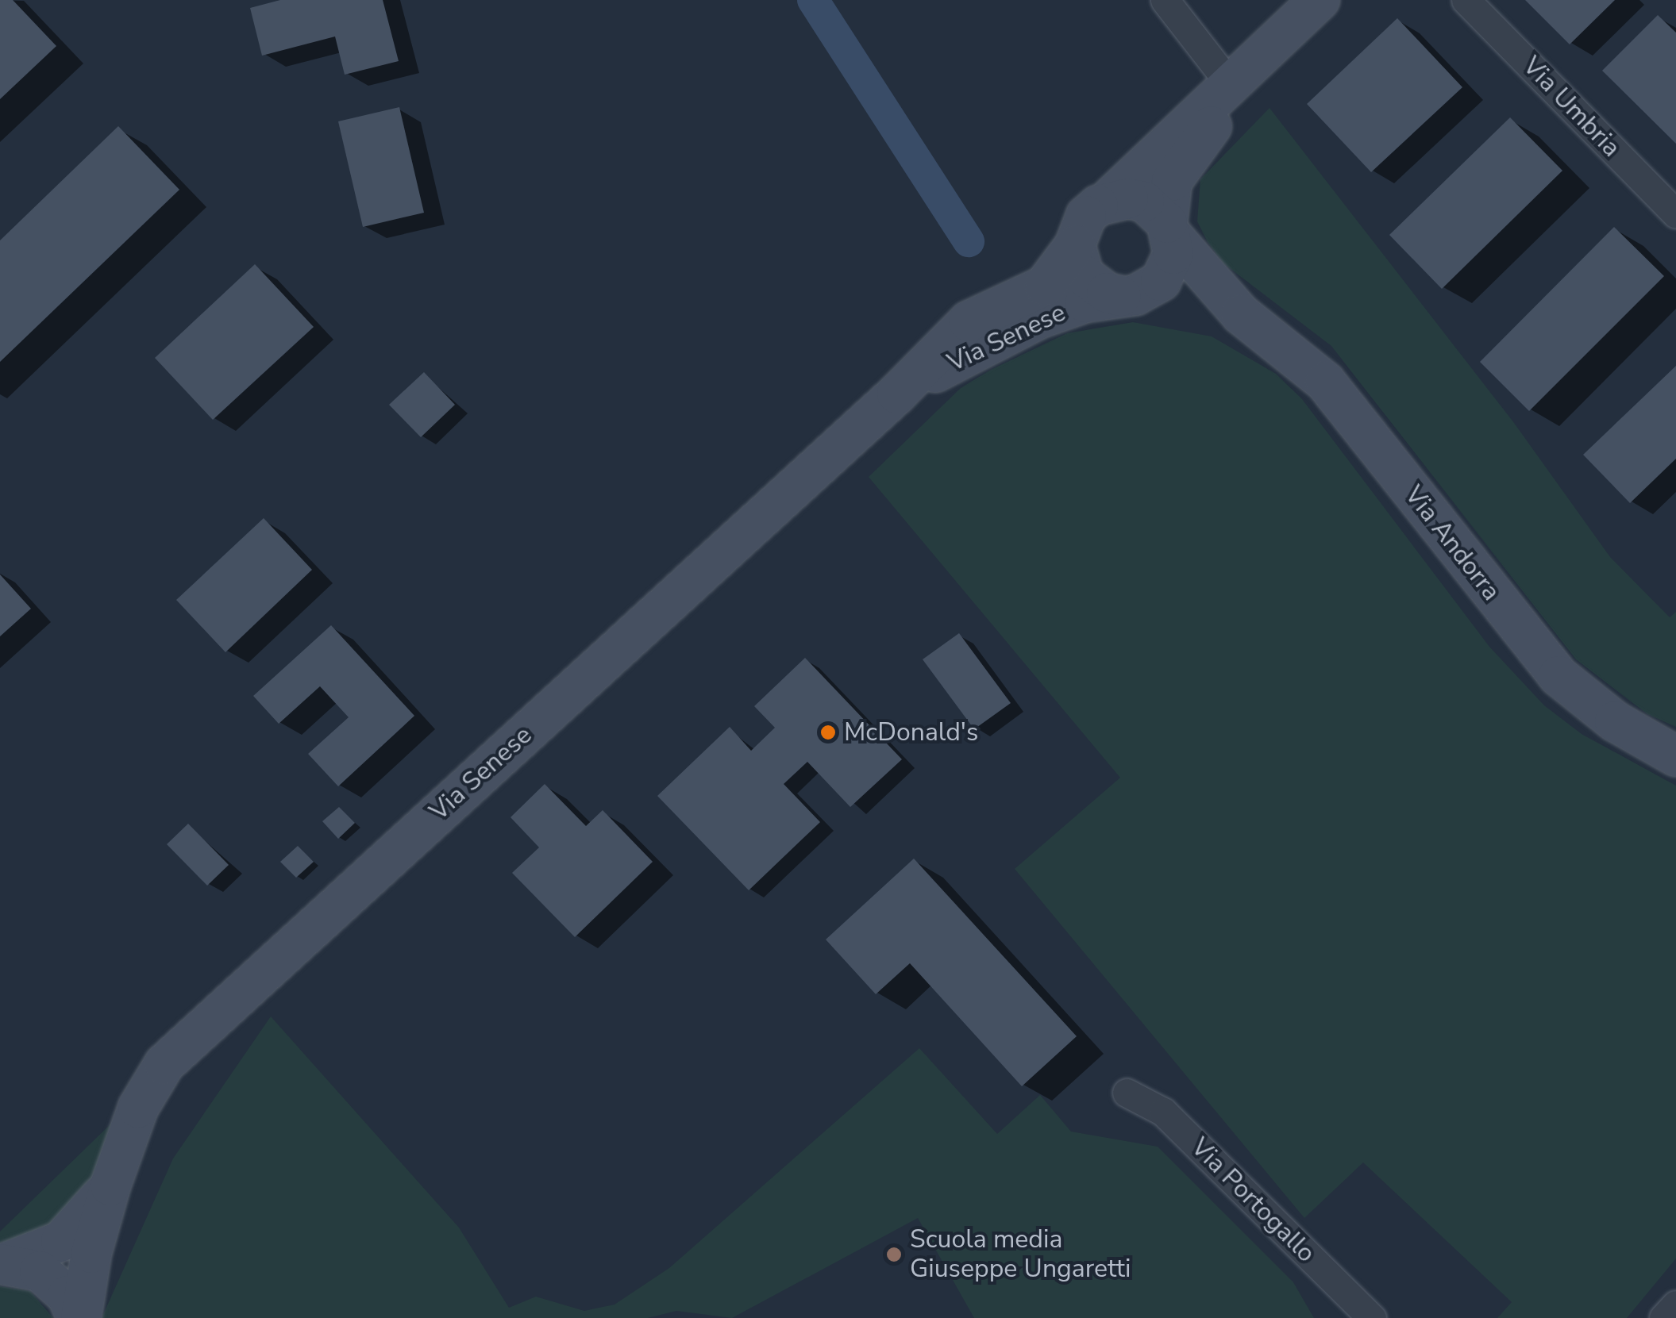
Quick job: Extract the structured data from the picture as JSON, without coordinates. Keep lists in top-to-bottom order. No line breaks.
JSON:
{"streets":{"main road":["Via Senese","Via Andorra"],"street":["Via Umbria","Via Portogallo"]},"crossings":[["Via Senese","Via Andorra"]],"places":["McDonald's","Scuola media Giuseppe Ungaretti"]}
